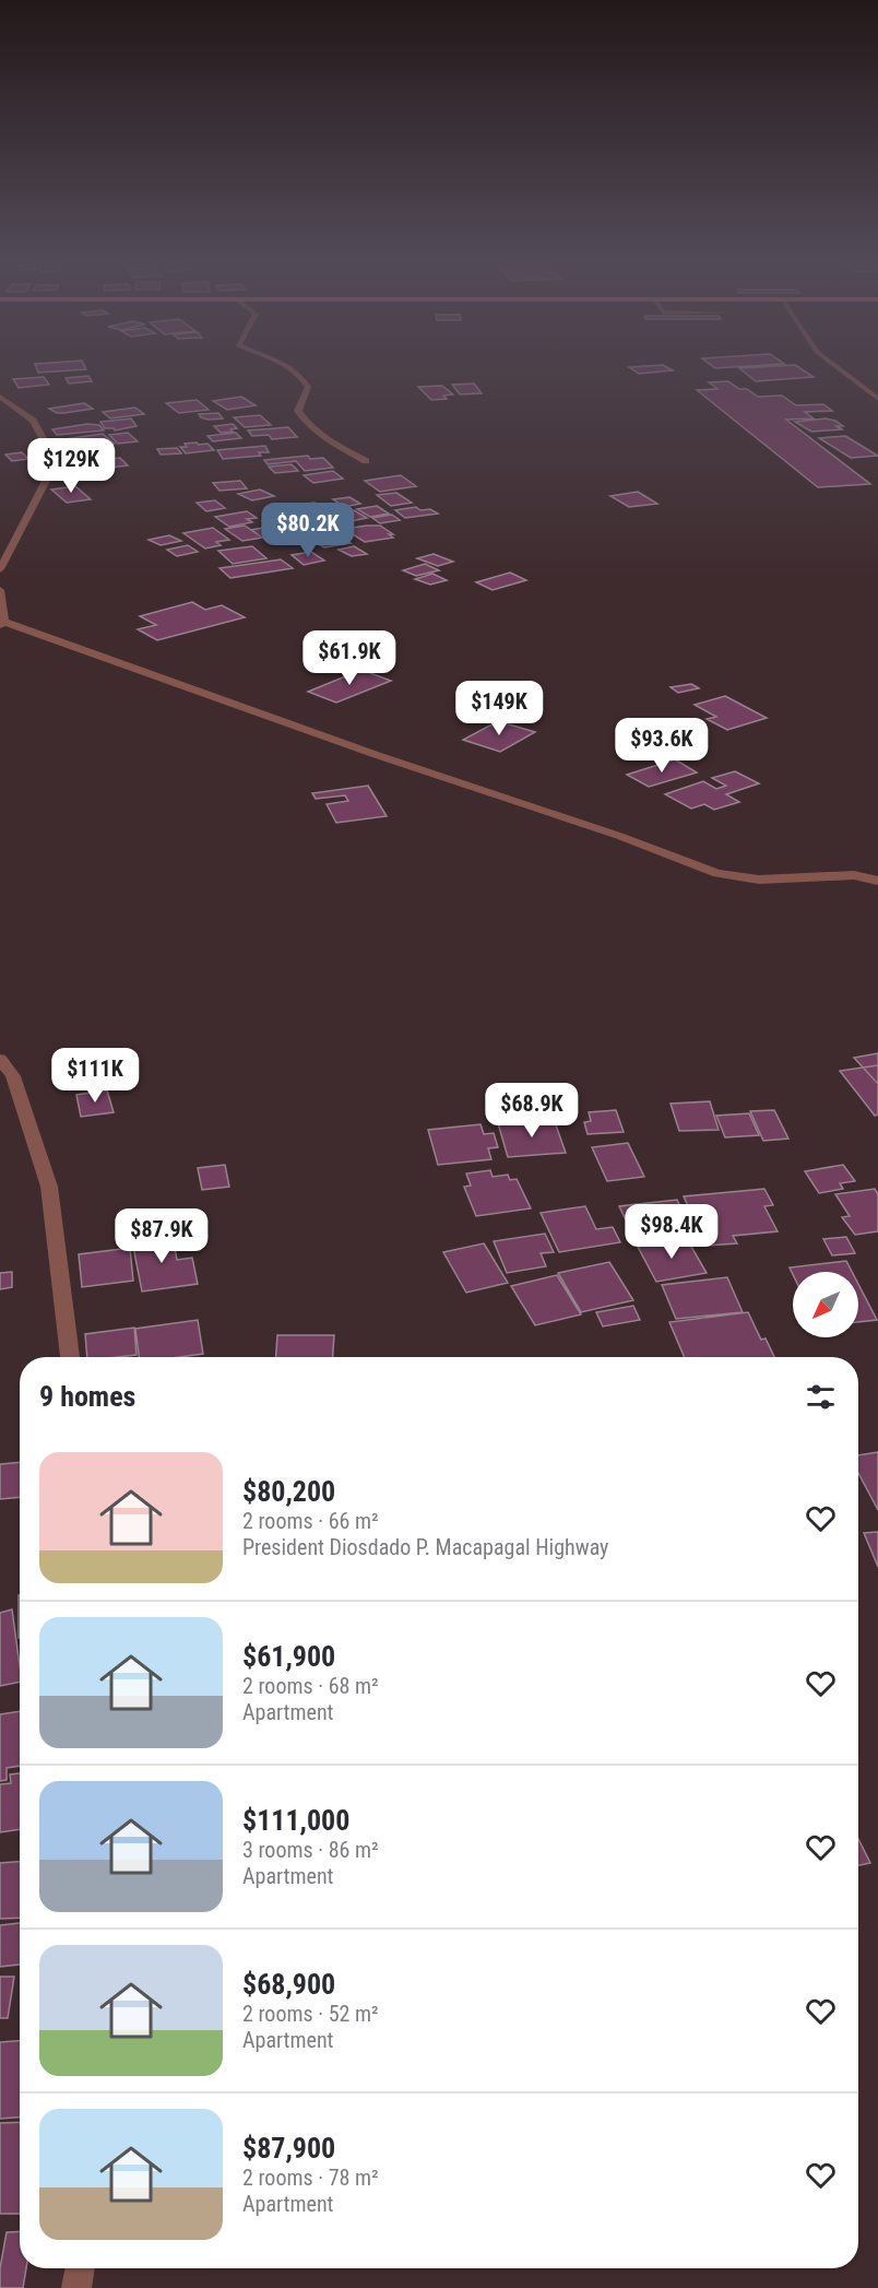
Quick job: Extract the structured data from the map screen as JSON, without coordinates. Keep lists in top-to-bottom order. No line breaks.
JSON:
{"north":"bottom left","page":{"price":["$129K","$80.2K","$61.9K","$149K","$93.6K","$111K","$68.9K","$98.4K","$87.9K"],"heading":"9 homes","list":[{"name":"$80,200","note":"2 rooms · 66 m² · President Diosdado P. Macapagal Highway"},{"name":"$61,900","note":"2 rooms · 68 m² · Apartment"},{"name":"$111,000","note":"3 rooms · 86 m² · Apartment"},{"name":"$68,900","note":"2 rooms · 52 m² · Apartment"},{"name":"$87,900","note":"2 rooms · 78 m² · Apartment"}]}}
